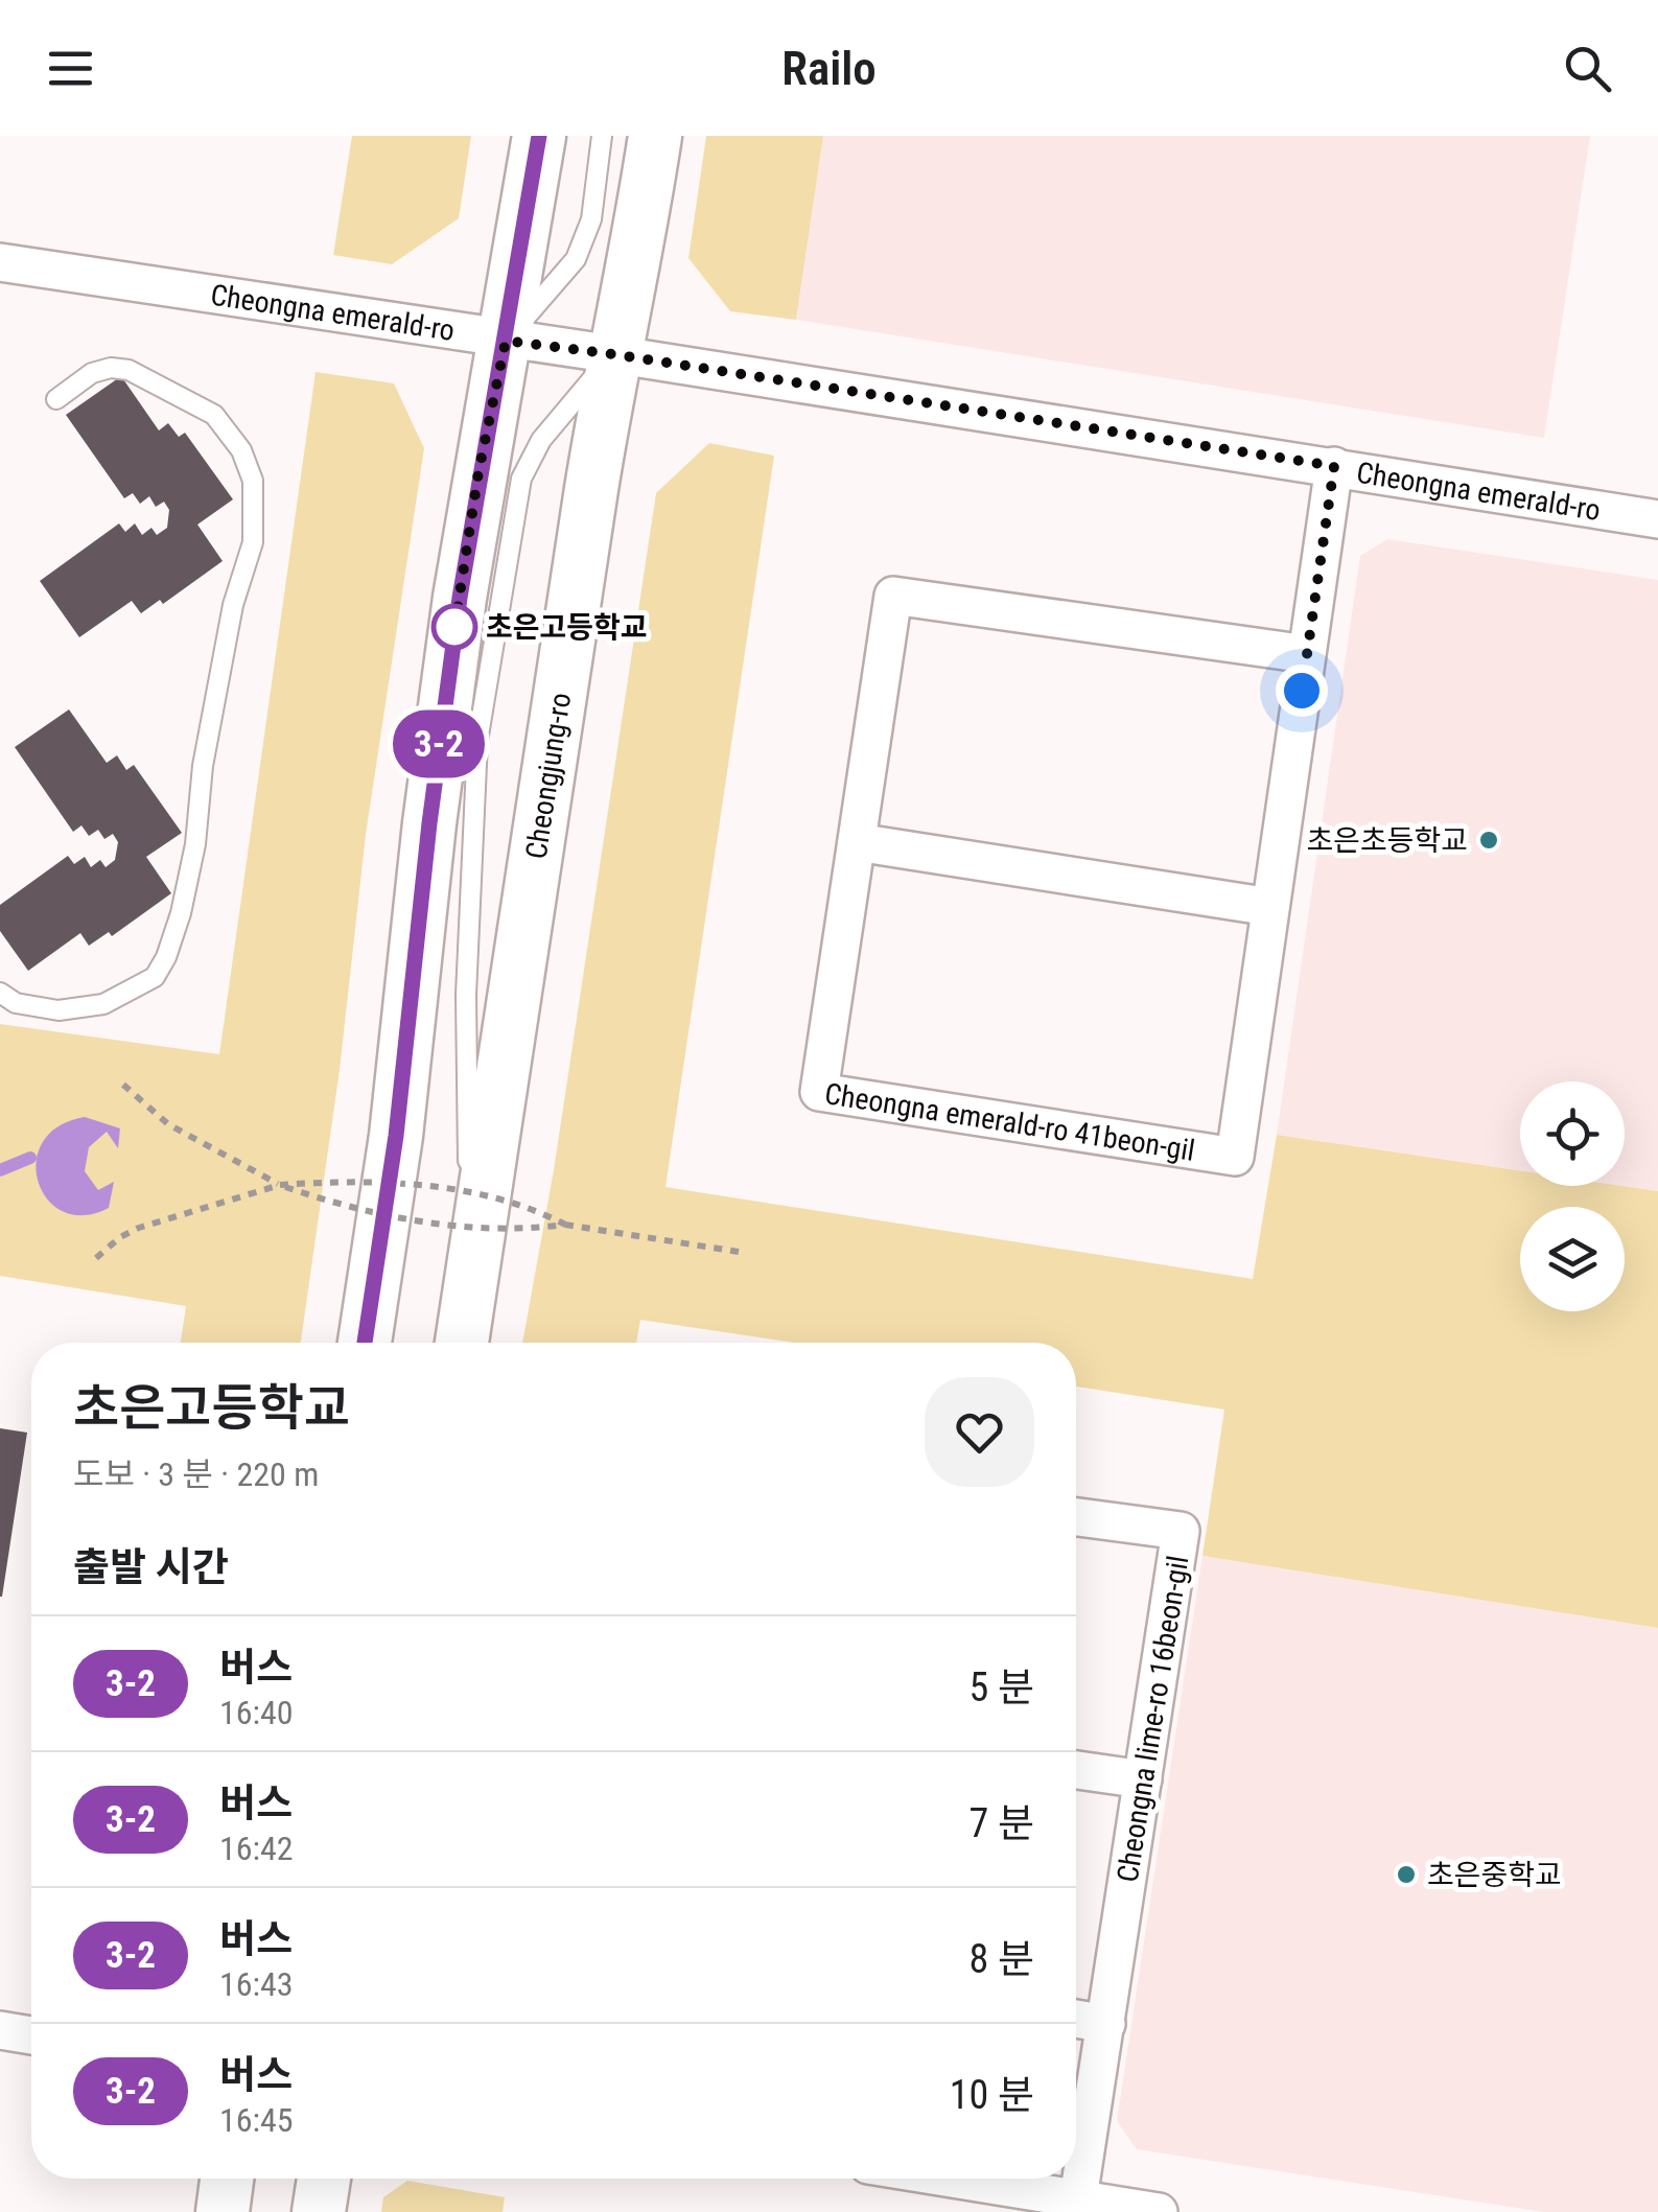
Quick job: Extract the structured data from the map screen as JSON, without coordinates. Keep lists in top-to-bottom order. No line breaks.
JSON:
{"streets":{"street":["Cheongna emerald-ro","Cheongjung-ro","Cheongna emerald-ro 41beon-gil","Cheongna lime-ro 16beon-gil"]},"crossings":[["Cheongna emerald-ro","Cheongjung-ro"],["Cheongna emerald-ro","Cheongna emerald-ro 41beon-gil"]],"places":["초은고등학교","초은초등학교","초은중학교"],"lines":["bus line 3-2"],"page":{"header":"Railo","on_map":"3-2","heading":[["초은고등학교","도보 · 3 분 · 220 m"],"출발 시간"],"list":[{"mark":"3-2","name":"버스","note":"16:40","value":"5 분"},{"mark":"3-2","name":"버스","note":"16:42","value":"7 분"},{"mark":"3-2","name":"버스","note":"16:43","value":"8 분"},{"mark":"3-2","name":"버스","note":"16:45","value":"10 분"}]}}
